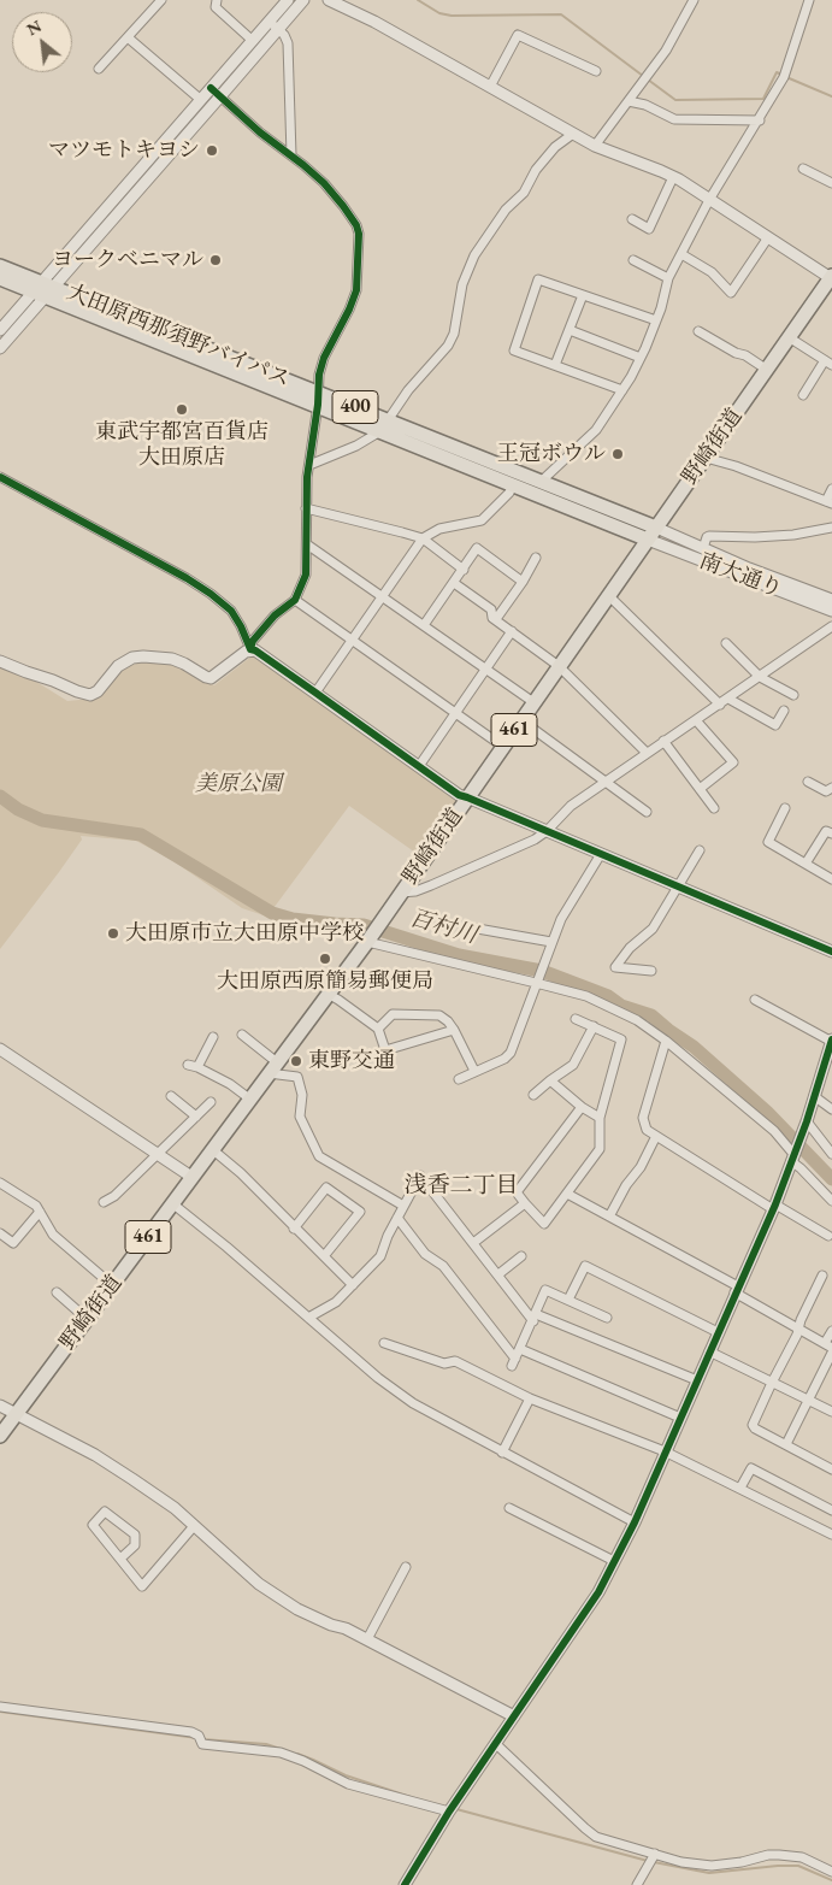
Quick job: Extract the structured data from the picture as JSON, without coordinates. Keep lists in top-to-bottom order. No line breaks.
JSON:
{"streets":{"highway":["大田原西那須野バイパス","400","野崎街道","461"],"street":["南大通り"]},"crossings":[["大田原西那須野バイパス","野崎街道"],["大田原西那須野バイパス","南大通り"],["野崎街道","南大通り"]],"districts":["浅香二丁目"],"water":["百村川"],"parks":["美原公園"],"places":["マツモトキヨシ","ヨークベニマル","東武宇都宮百貨店 大田原店","王冠ボウル","大田原市立大田原中学校","大田原西原簡易郵便局","東野交通"],"north":"top left"}
